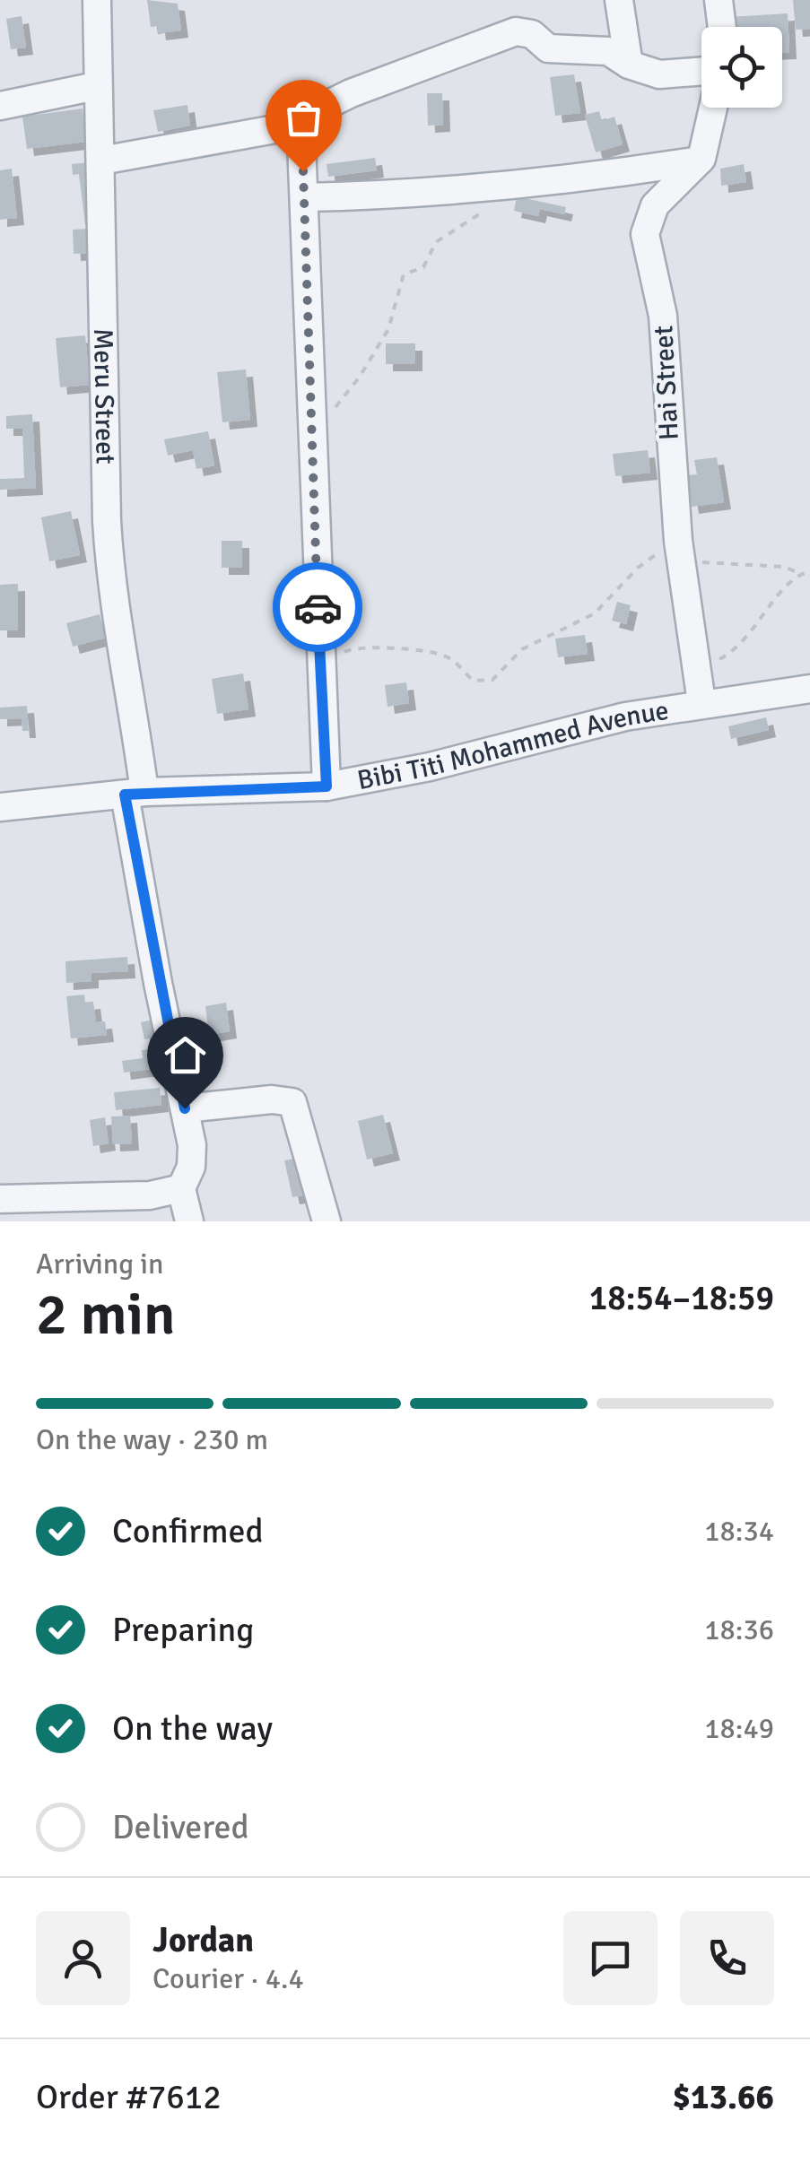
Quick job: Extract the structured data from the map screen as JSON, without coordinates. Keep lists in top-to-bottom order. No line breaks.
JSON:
{"streets":{"street":["Hai Street","Meru Street","Bibi Titi Mohammed Avenue"]},"crossings":[["Hai Street","Bibi Titi Mohammed Avenue"],["Meru Street","Bibi Titi Mohammed Avenue"]],"page":{"heading":["2 min","Arriving in","18:54–18:59"],"panel":["Jordan","Courier · 4.4","Order #7612","$13.66"],"bar":"On the way · 230 m","list":[["Confirmed","18:34"],["Preparing","18:36"],["On the way","18:49"],"Delivered"]}}
